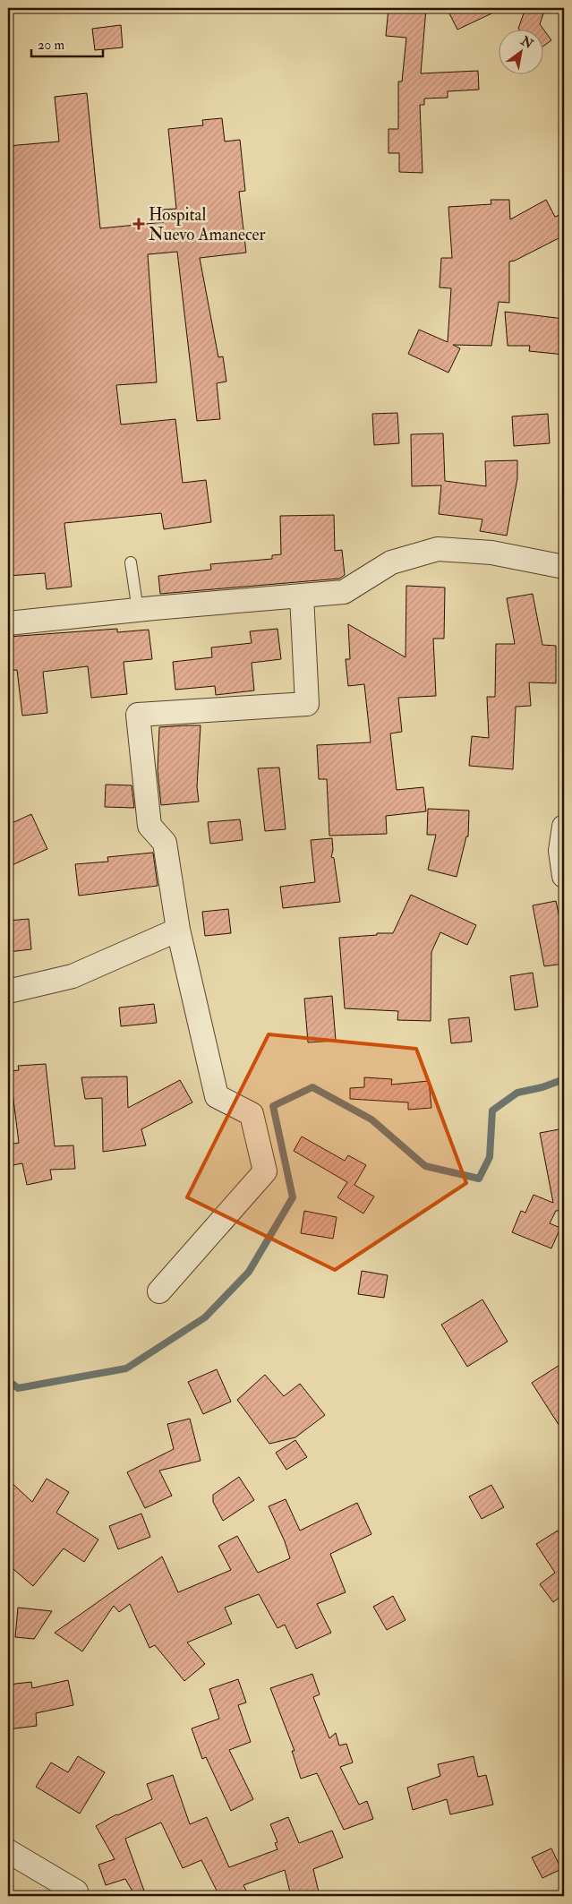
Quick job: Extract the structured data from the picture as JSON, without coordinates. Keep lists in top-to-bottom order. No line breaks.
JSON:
{"places":{"health":["Hospital Nuevo Amanecer"]},"scale_bar":"20 m","north":"top right"}
